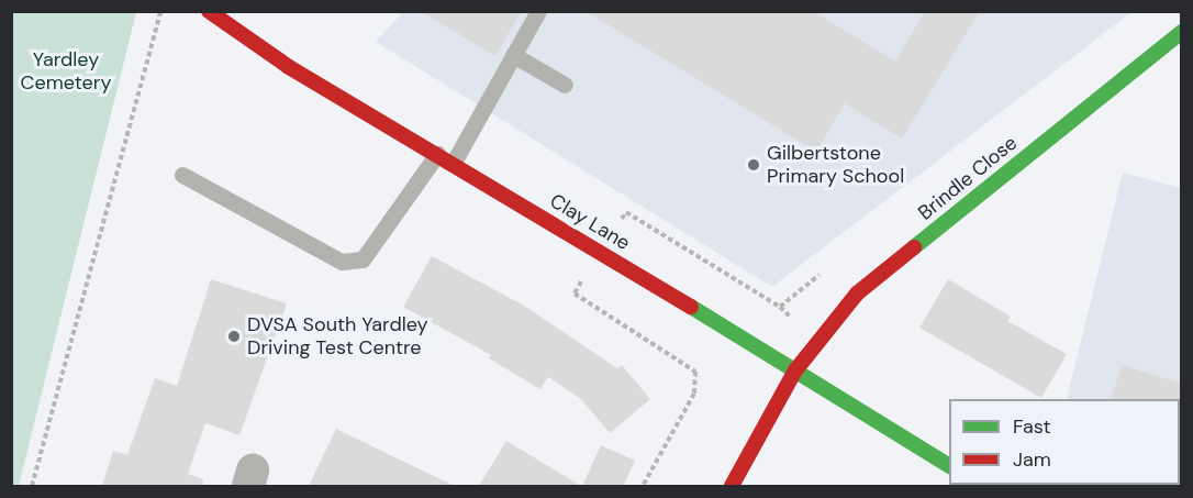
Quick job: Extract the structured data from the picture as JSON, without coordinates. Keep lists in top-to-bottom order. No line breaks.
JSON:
{"streets":{"street":["Brindle Close","Clay Lane"]},"crossings":[["Brindle Close","Clay Lane"]],"parks":["Yardley Cemetery"],"places":["Gilbertstone Primary School","DVSA South Yardley Driving Test Centre"],"legend":["Fast","Jam"]}
